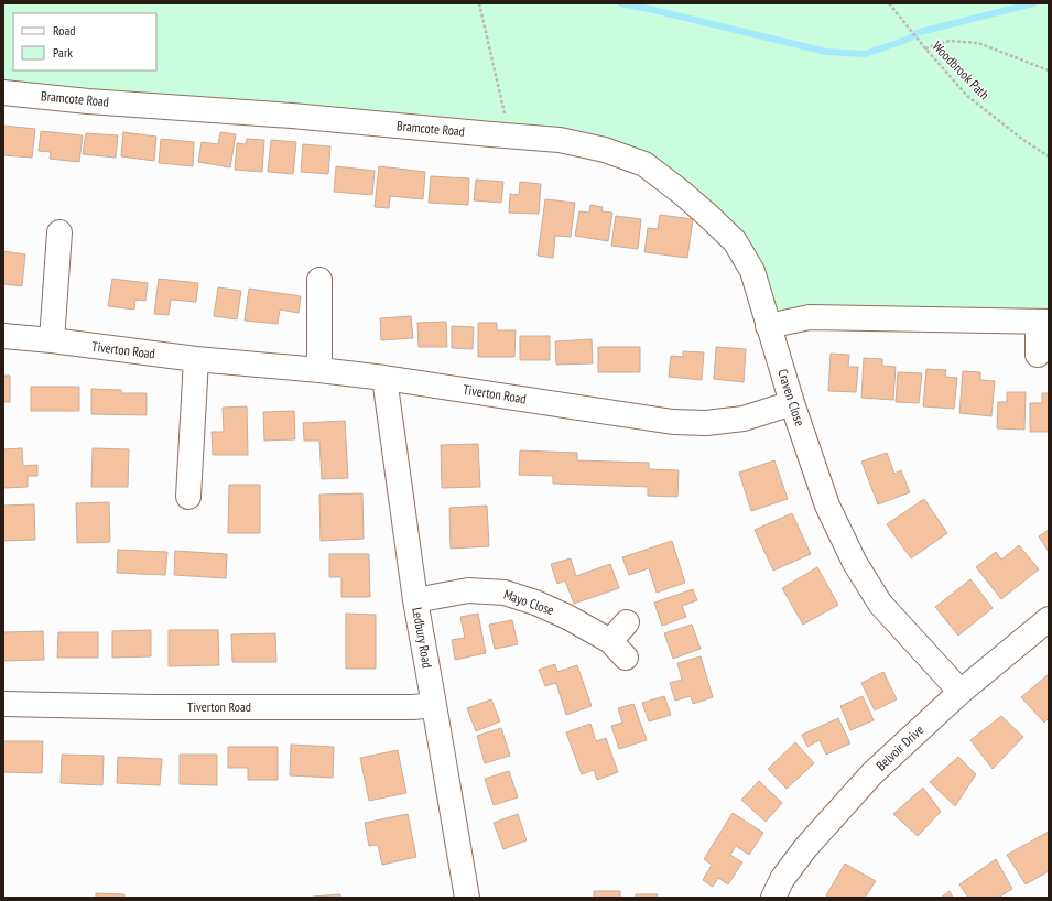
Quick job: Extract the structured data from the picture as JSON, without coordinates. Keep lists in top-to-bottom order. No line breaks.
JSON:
{"streets":{"street":["Bramcote Road","Tiverton Road","Craven Close","Mayo Close","Ledbury Road","Belvoir Drive"],"path":["Woodbrook Path"]},"crossings":[["Bramcote Road","Craven Close"],["Tiverton Road","Craven Close"],["Tiverton Road","Ledbury Road"],["Craven Close","Belvoir Drive"],["Mayo Close","Ledbury Road"]],"legend":["Road","Park"]}
